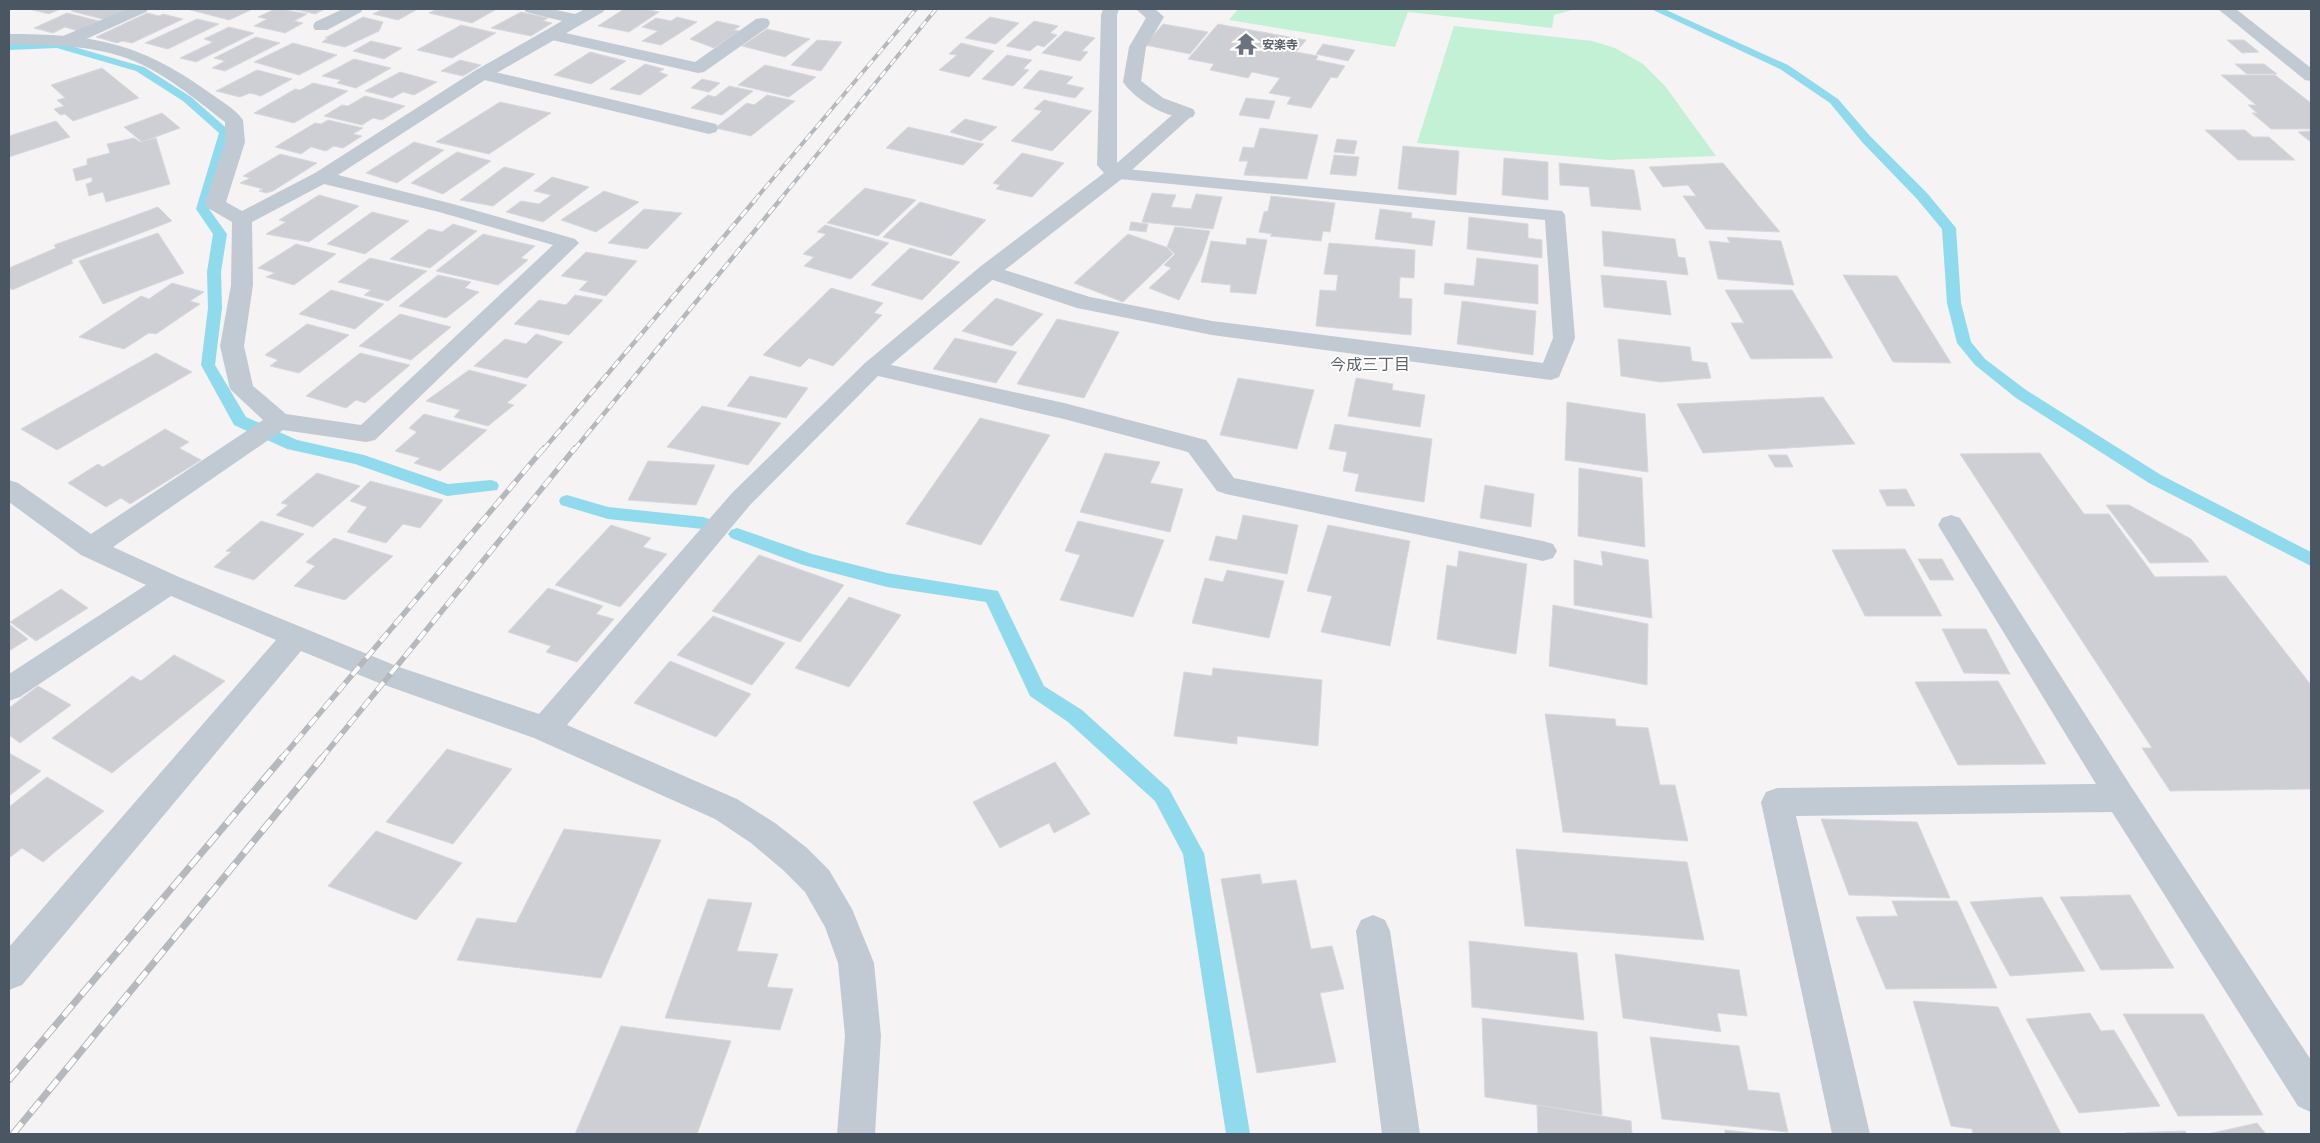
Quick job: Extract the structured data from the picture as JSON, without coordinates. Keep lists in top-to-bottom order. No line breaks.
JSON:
{"districts":["今成三丁目"],"places":{"temple":["安楽寺"]}}
